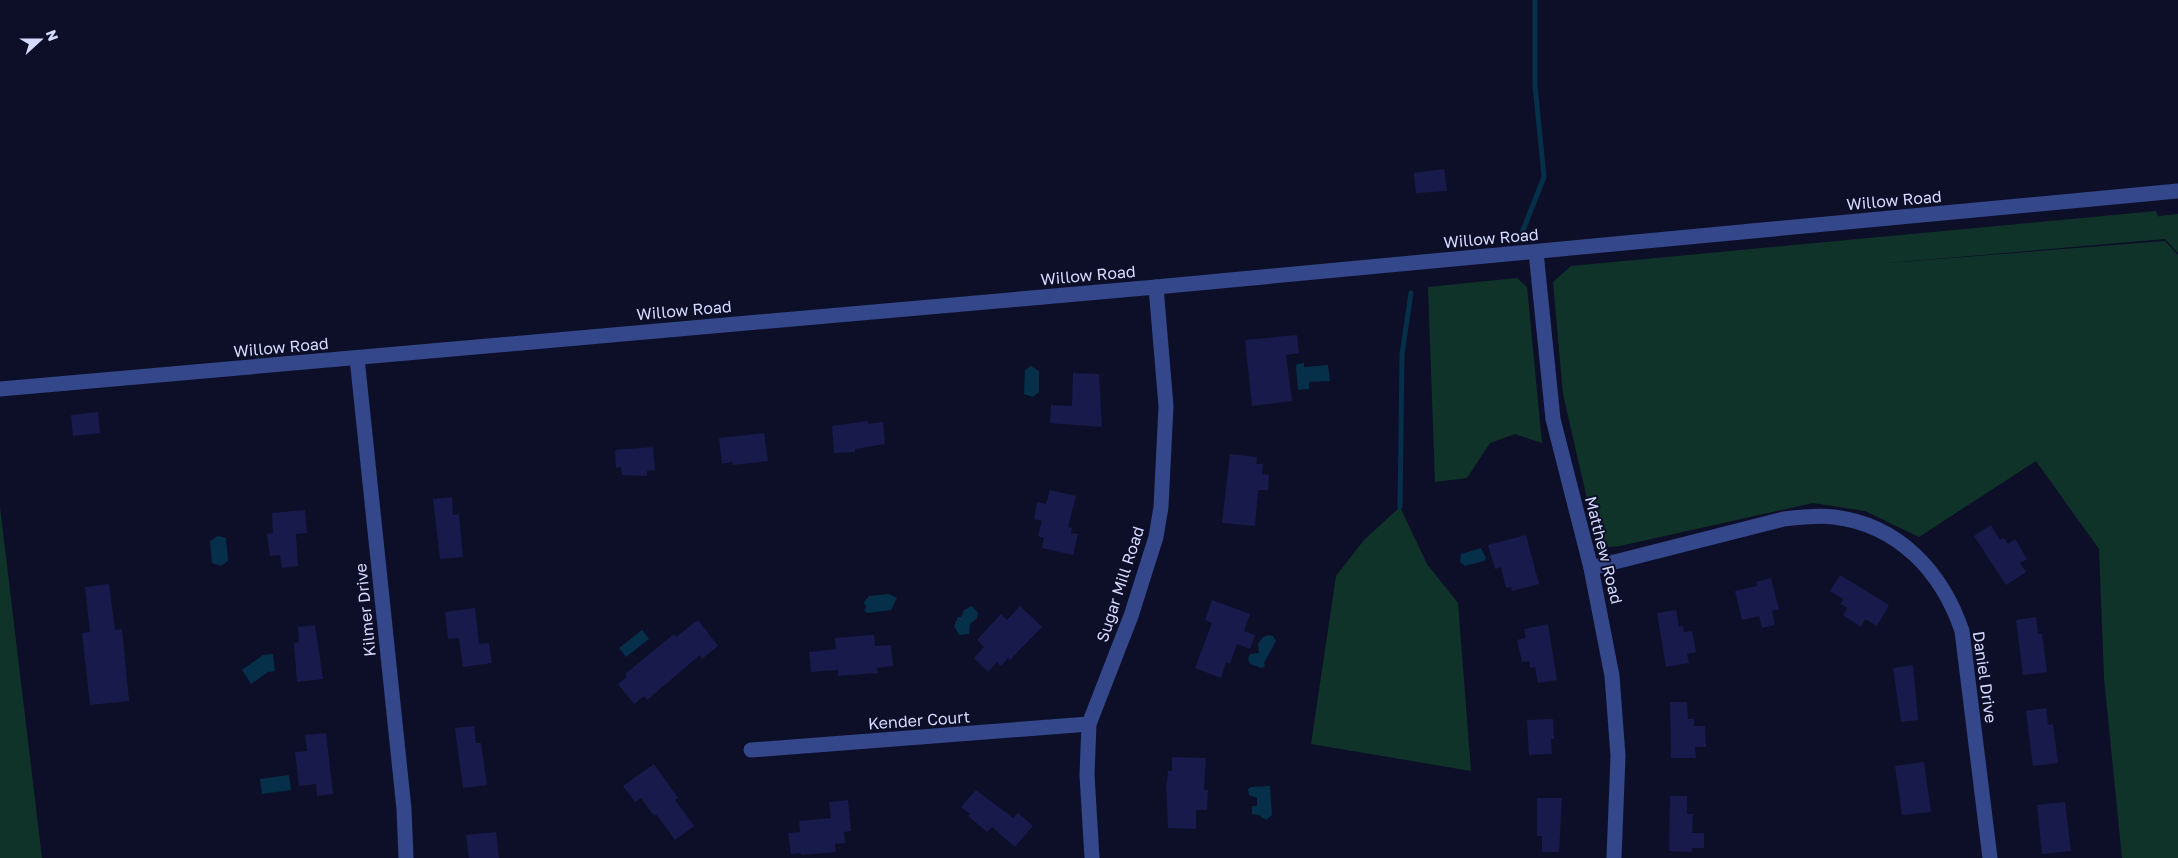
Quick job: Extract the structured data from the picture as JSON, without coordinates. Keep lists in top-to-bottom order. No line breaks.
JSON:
{"streets":{"street":["Willow Road","Matthew Road","Sugar Mill Road","Kilmer Drive","Daniel Drive","Kender Court"]},"crossings":[["Willow Road","Matthew Road"],["Willow Road","Sugar Mill Road"],["Willow Road","Kilmer Drive"],["Matthew Road","Daniel Drive"],["Sugar Mill Road","Kender Court"]],"north":"right"}
